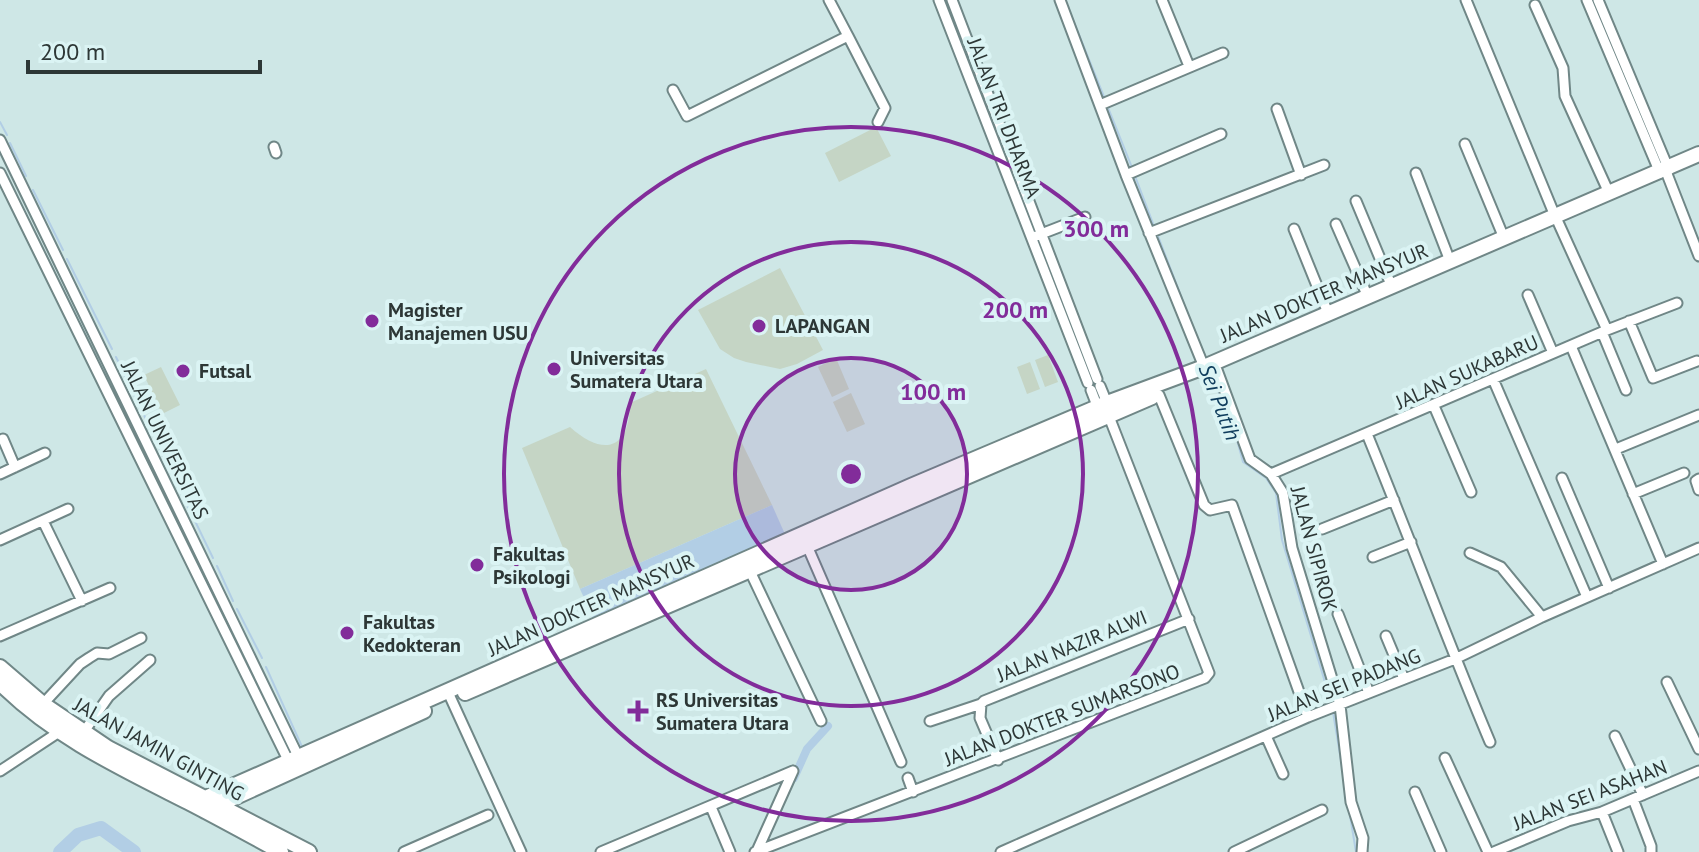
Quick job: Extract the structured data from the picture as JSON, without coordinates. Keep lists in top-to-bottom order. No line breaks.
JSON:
{"streets":{"main road":["JALAN DOKTER MANSYUR","JALAN JAMIN GINTING"],"street":["JALAN TRI DHARMA","JALAN SUKABARU","JALAN UNIVERSITAS","JALAN SIPIROK","JALAN NAZIR ALWI","JALAN SEI PADANG","JALAN DOKTER SUMARSONO","JALAN SEI ASAHAN"]},"crossings":[["JALAN TRI DHARMA","JALAN DOKTER MANSYUR"],["JALAN TRI DHARMA","JALAN DOKTER SUMARSONO"],["JALAN DOKTER MANSYUR","JALAN UNIVERSITAS"],["JALAN DOKTER MANSYUR","JALAN SIPIROK"],["JALAN DOKTER MANSYUR","JALAN DOKTER SUMARSONO"],["JALAN DOKTER MANSYUR","JALAN JAMIN GINTING"],["JALAN SUKABARU","JALAN SIPIROK"],["JALAN SIPIROK","JALAN SEI PADANG"],["JALAN NAZIR ALWI","JALAN DOKTER SUMARSONO"]],"water":["Sei Putih"],"places":{"other":["Magister Manajemen USU","LAPANGAN","Universitas Sumatera Utara","Futsal","Fakultas Psikologi","Fakultas Kedokteran"],"health":["RS Universitas Sumatera Utara"]},"scale_bar":"200 m","rings":["300 m","200 m","100 m"]}
